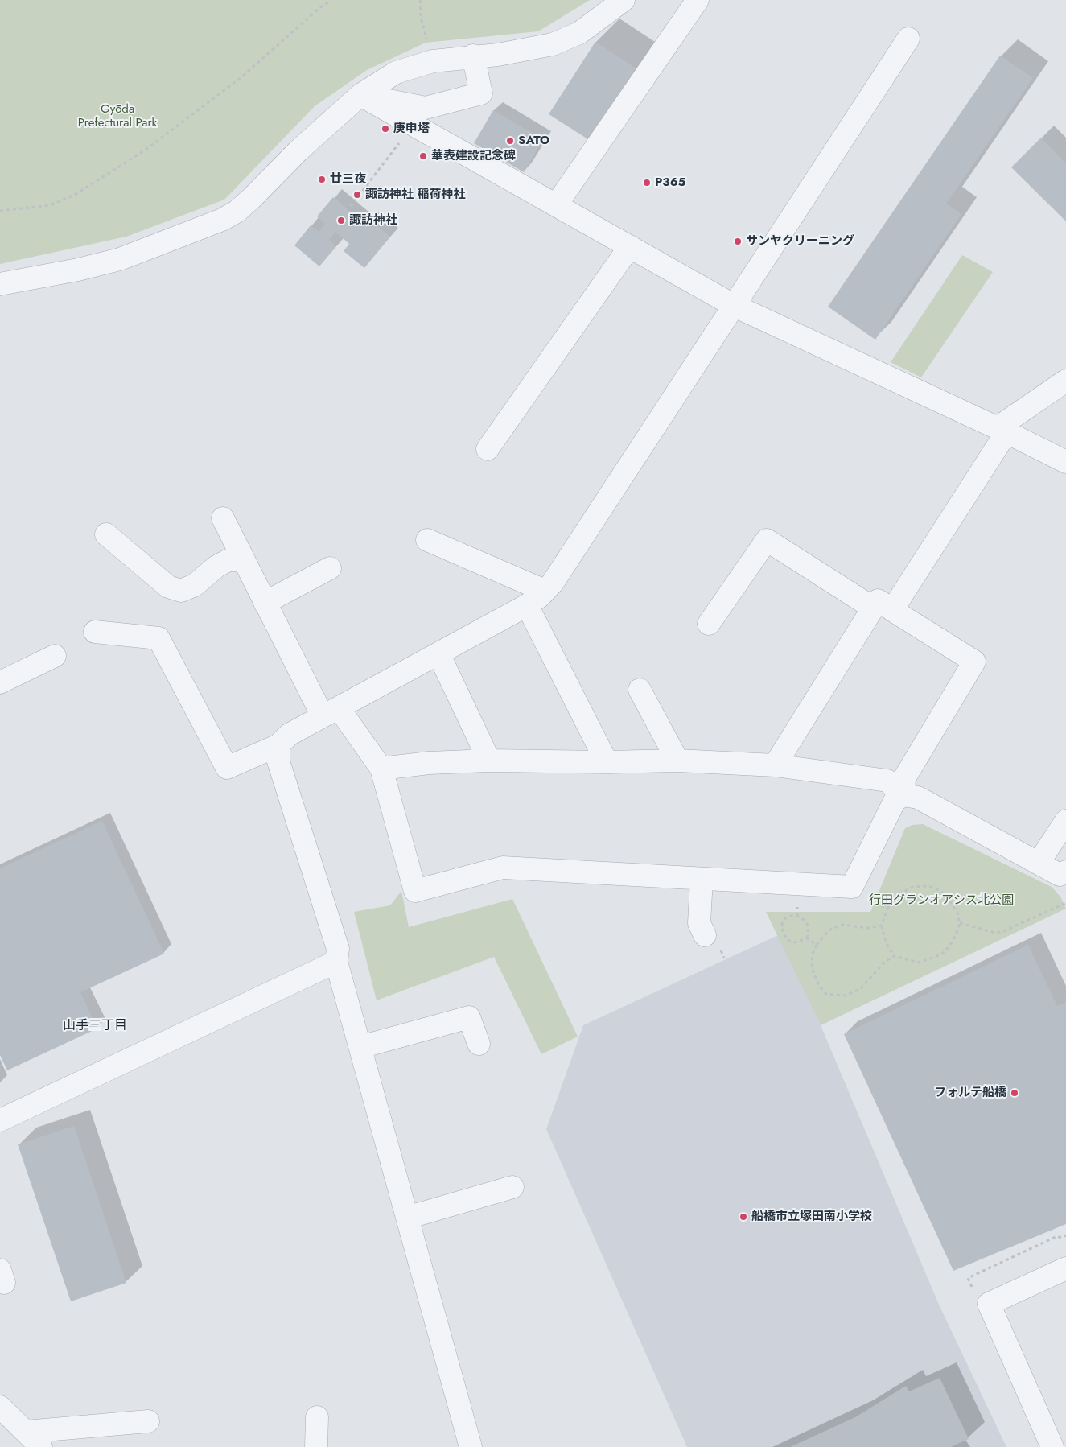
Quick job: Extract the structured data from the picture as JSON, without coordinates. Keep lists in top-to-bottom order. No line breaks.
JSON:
{"districts":["山手三丁目"],"parks":["Gyōda Prefectural Park","行田グランオアシス北公園"],"places":["庚申塔","SATO","華表建設記念碑","廿三夜","P365","諏訪神社 稲荷神社","諏訪神社","サンヤクリーニング","フォルテ船橋","船橋市立塚田南小学校"]}
